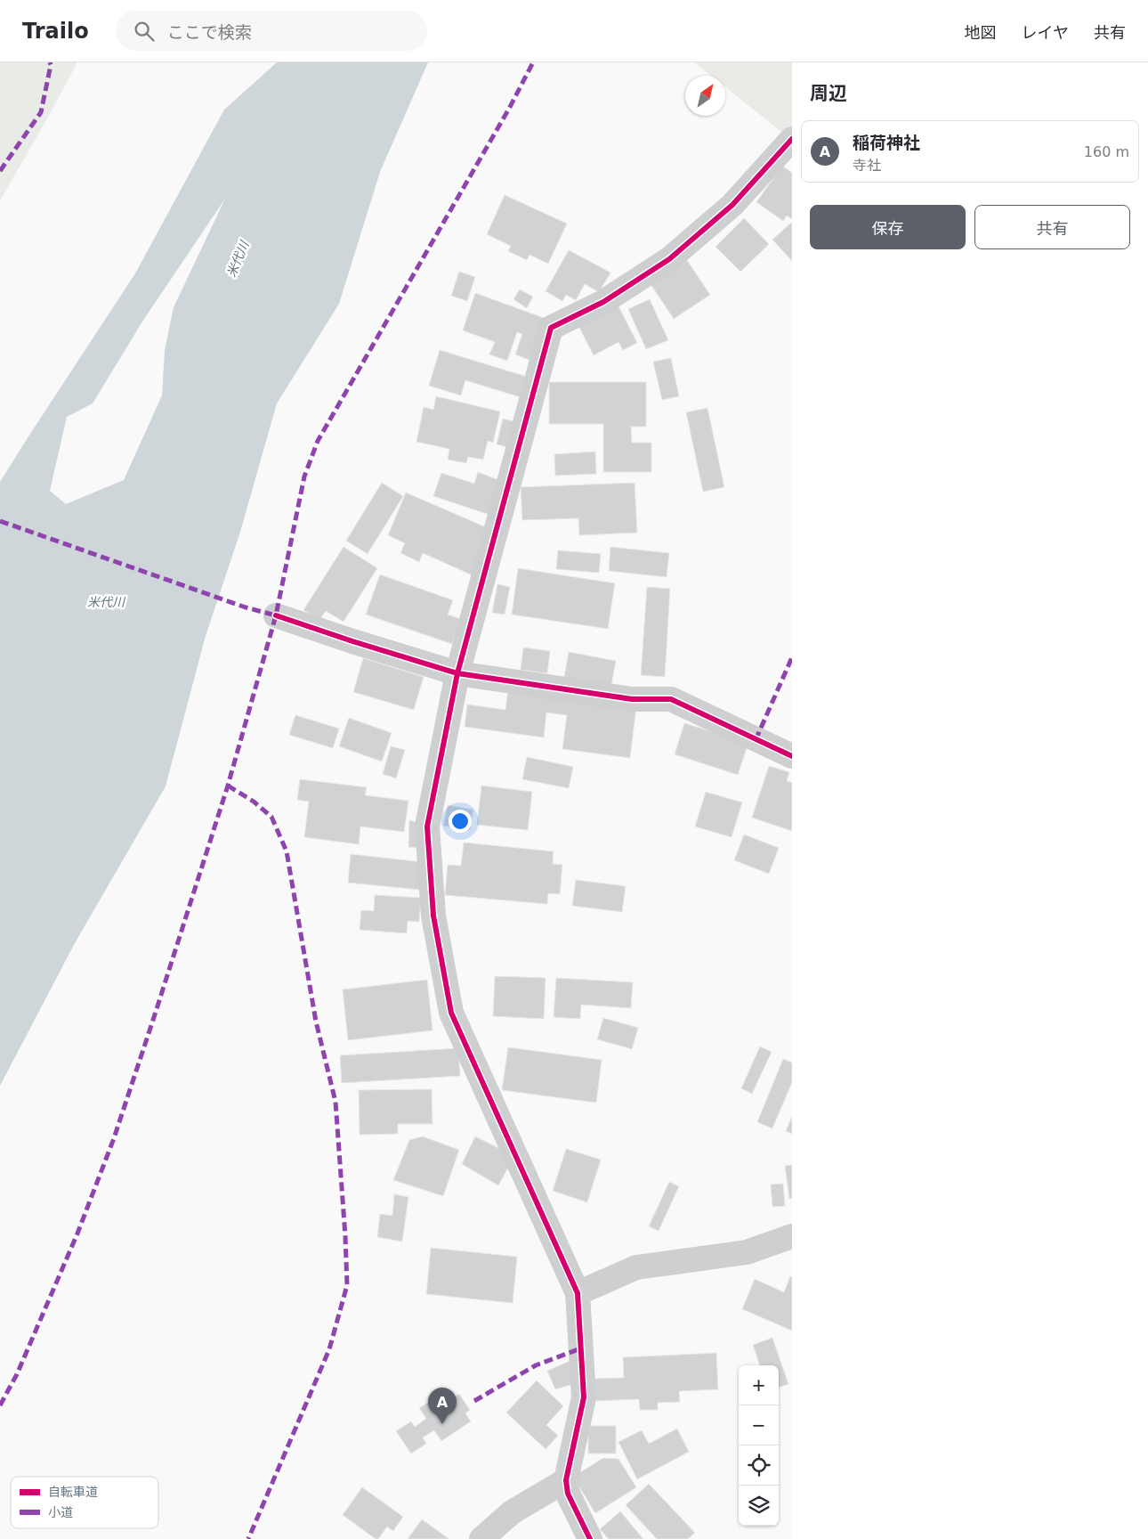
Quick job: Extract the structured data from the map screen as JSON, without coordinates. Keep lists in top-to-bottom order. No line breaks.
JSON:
{"water":["米代川"],"legend":["自転車道","小道"],"north":"top right","page":{"header":"Trailo","search":"ここで検索","nav":["地図","レイヤ","共有"],"heading":"周辺","list":[{"mark":"A","name":"稲荷神社","note":"寺社","value":"160 m"}],"buttons":["保存","共有"],"map_buttons":["+","−"],"pins":"A"}}
